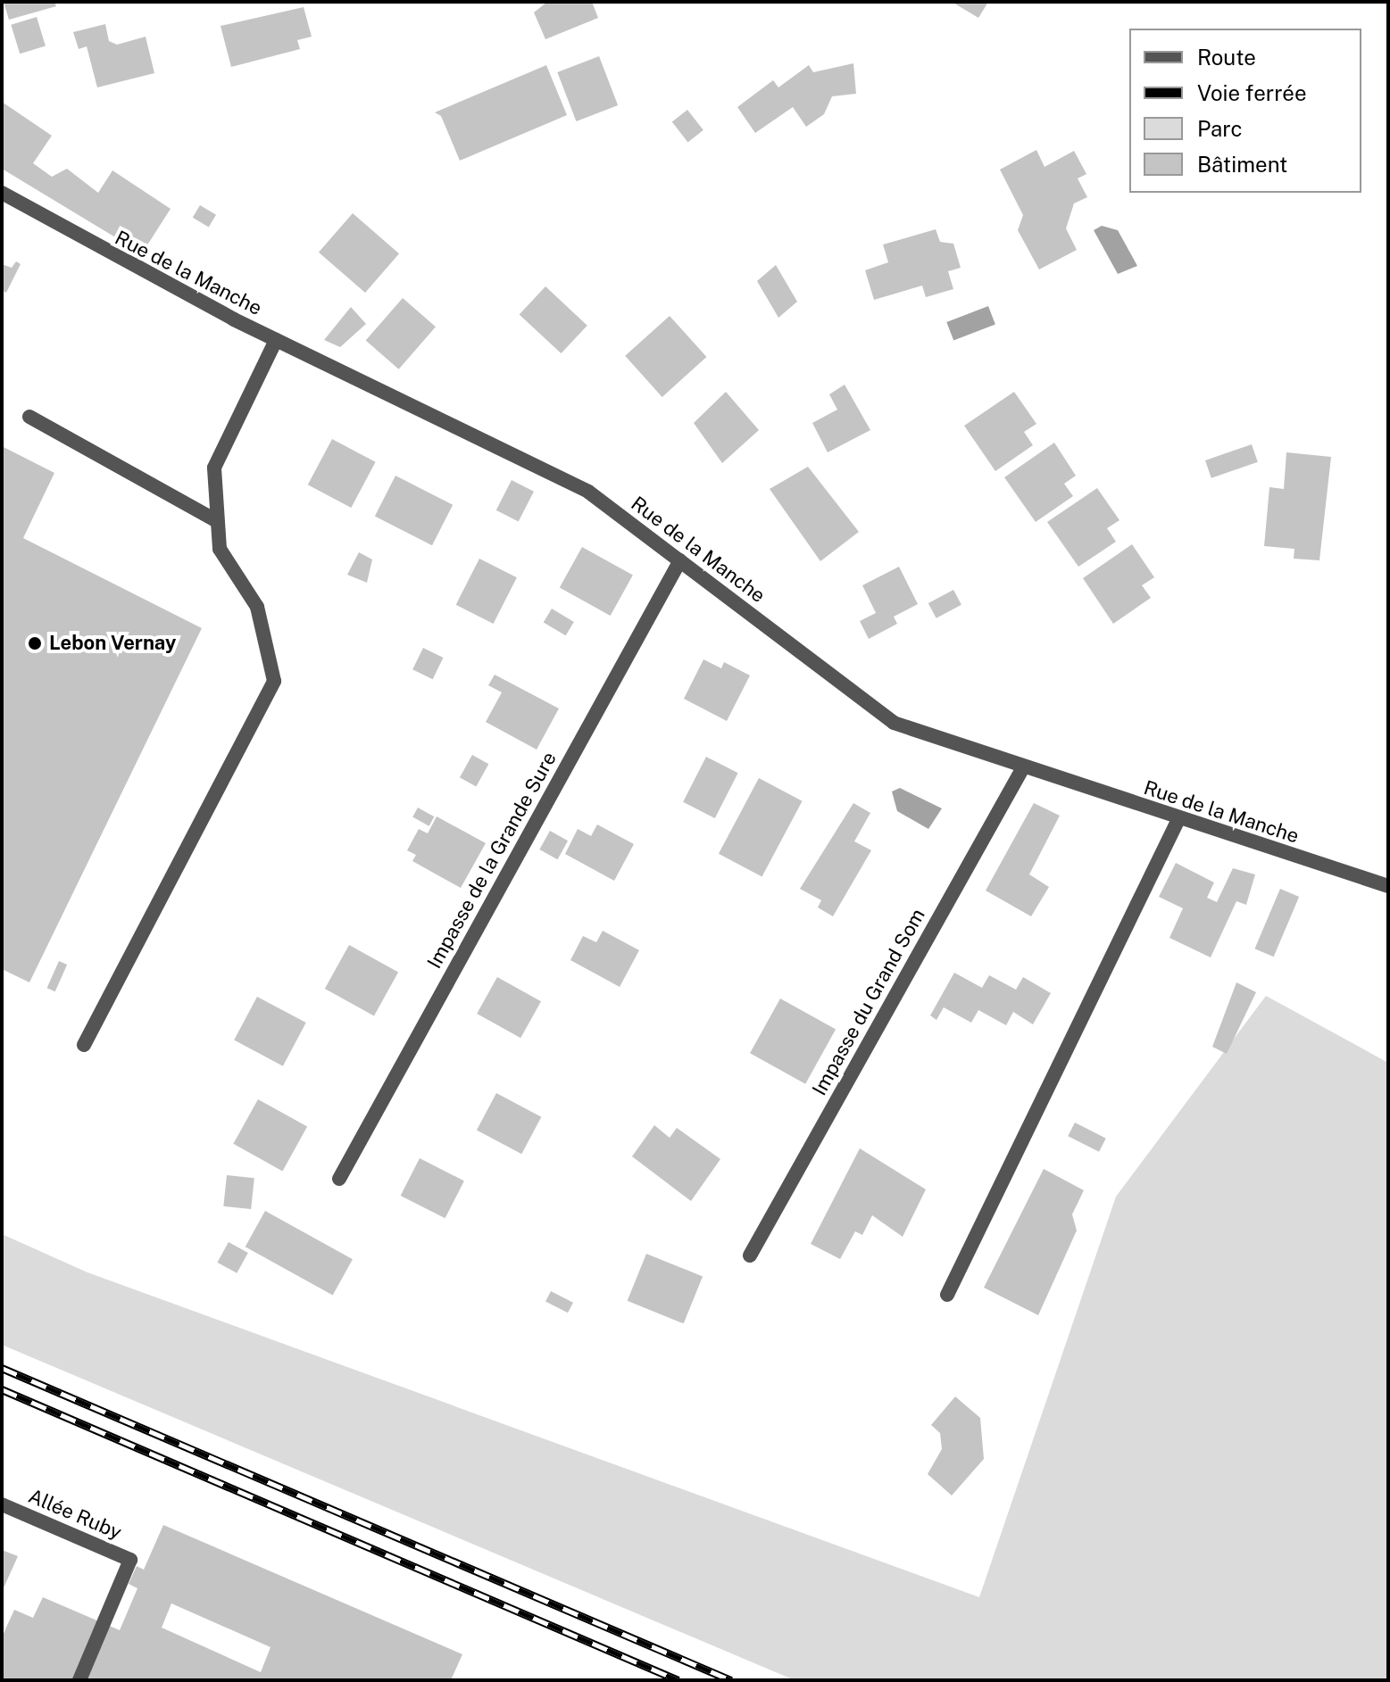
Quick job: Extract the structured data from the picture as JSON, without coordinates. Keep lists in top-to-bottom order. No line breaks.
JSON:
{"streets":{"street":["Rue de la Manche","Impasse de la Grande Sure","Impasse du Grand Som","Allée Ruby"]},"crossings":[["Rue de la Manche","Impasse de la Grande Sure"],["Rue de la Manche","Impasse du Grand Som"]],"places":["Lebon Vernay"],"legend":["Route","Voie ferrée","Parc","Bâtiment"]}
